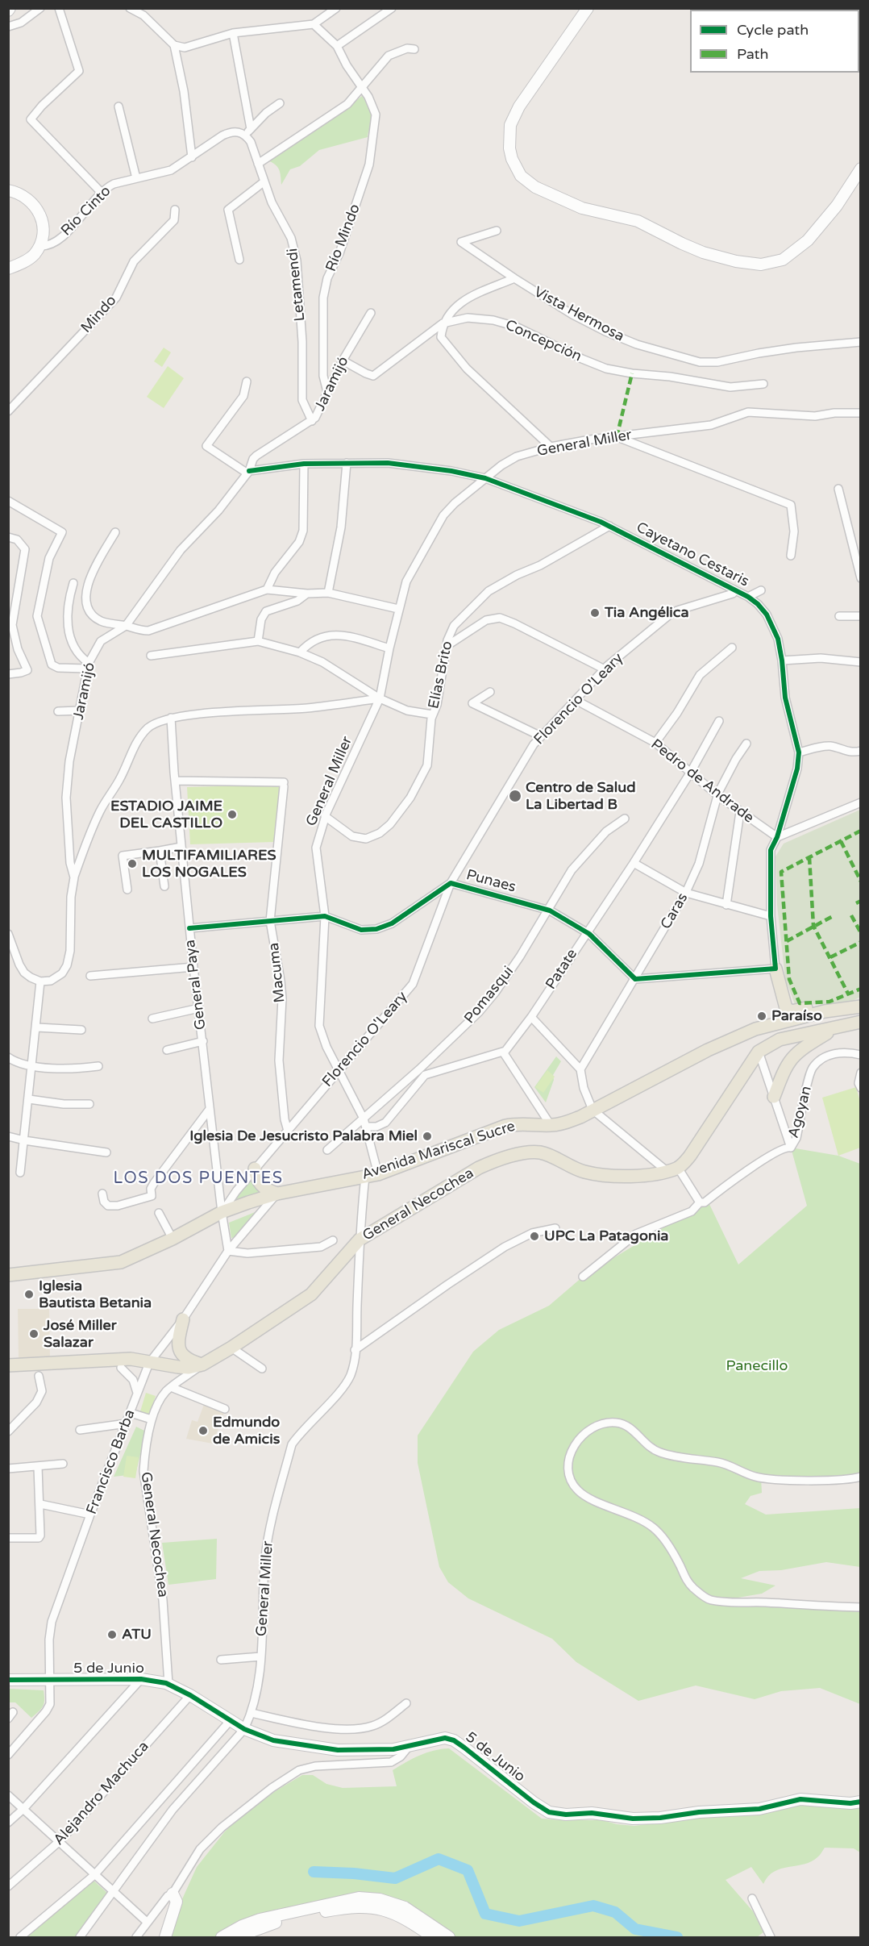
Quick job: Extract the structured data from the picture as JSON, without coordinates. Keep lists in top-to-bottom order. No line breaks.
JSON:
{"streets":{"main road":["Avenida Mariscal Sucre","General Necochea"],"street":["Río Cinto","Río Mindo","Letamendi","Mindo","Vista Hermosa","Concepción","Jaramijó","General Miller","Cayetano Cestaris","Elías Brito","Florencio O'Leary","Pedro de Andrade","Punaes","Caras","Patate","Macuma","General Paya","Pomasqui","Agoyan","Francisco Barba","5 de Junio","Alejandro Machuca"]},"crossings":[["Río Cinto","Letamendi"],["Río Mindo","Jaramijó"],["Letamendi","Jaramijó"],["Concepción","Jaramijó"],["Jaramijó","Cayetano Cestaris"],["General Miller","Cayetano Cestaris"],["General Miller","Elías Brito"],["General Miller","Florencio O'Leary"],["General Miller","Punaes"],["General Miller","Pomasqui"],["General Miller","Avenida Mariscal Sucre"],["General Miller","General Necochea"],["General Miller","5 de Junio"],["Cayetano Cestaris","Elías Brito"],["Cayetano Cestaris","Florencio O'Leary"],["Cayetano Cestaris","Pedro de Andrade"],["Florencio O'Leary","Pedro de Andrade"],["Florencio O'Leary","Punaes"],["Florencio O'Leary","Macuma"],["Florencio O'Leary","General Paya"],["Florencio O'Leary","Avenida Mariscal Sucre"],["Pedro de Andrade","Caras"],["Pedro de Andrade","Patate"],["Punaes","Caras"],["Punaes","Patate"],["Punaes","Macuma"],["Punaes","General Paya"],["Punaes","Pomasqui"],["Macuma","General Paya"],["General Paya","Avenida Mariscal Sucre"],["General Paya","Francisco Barba"],["Avenida Mariscal Sucre","Francisco Barba"],["General Necochea","5 de Junio"],["Francisco Barba","5 de Junio"],["5 de Junio","Alejandro Machuca"]],"districts":["LOS DOS PUENTES"],"parks":["Panecillo"],"places":["Tia Angélica","Centro de Salud La Libertad B","ESTADIO JAIME DEL CASTILLO","MULTIFAMILIARES LOS NOGALES","Paraíso","Iglesia De Jesucristo Palabra Miel","UPC La Patagonia","Iglesia Bautista Betania","José Miller Salazar","Edmundo de Amicis","ATU"],"legend":["Cycle path","Path"]}
